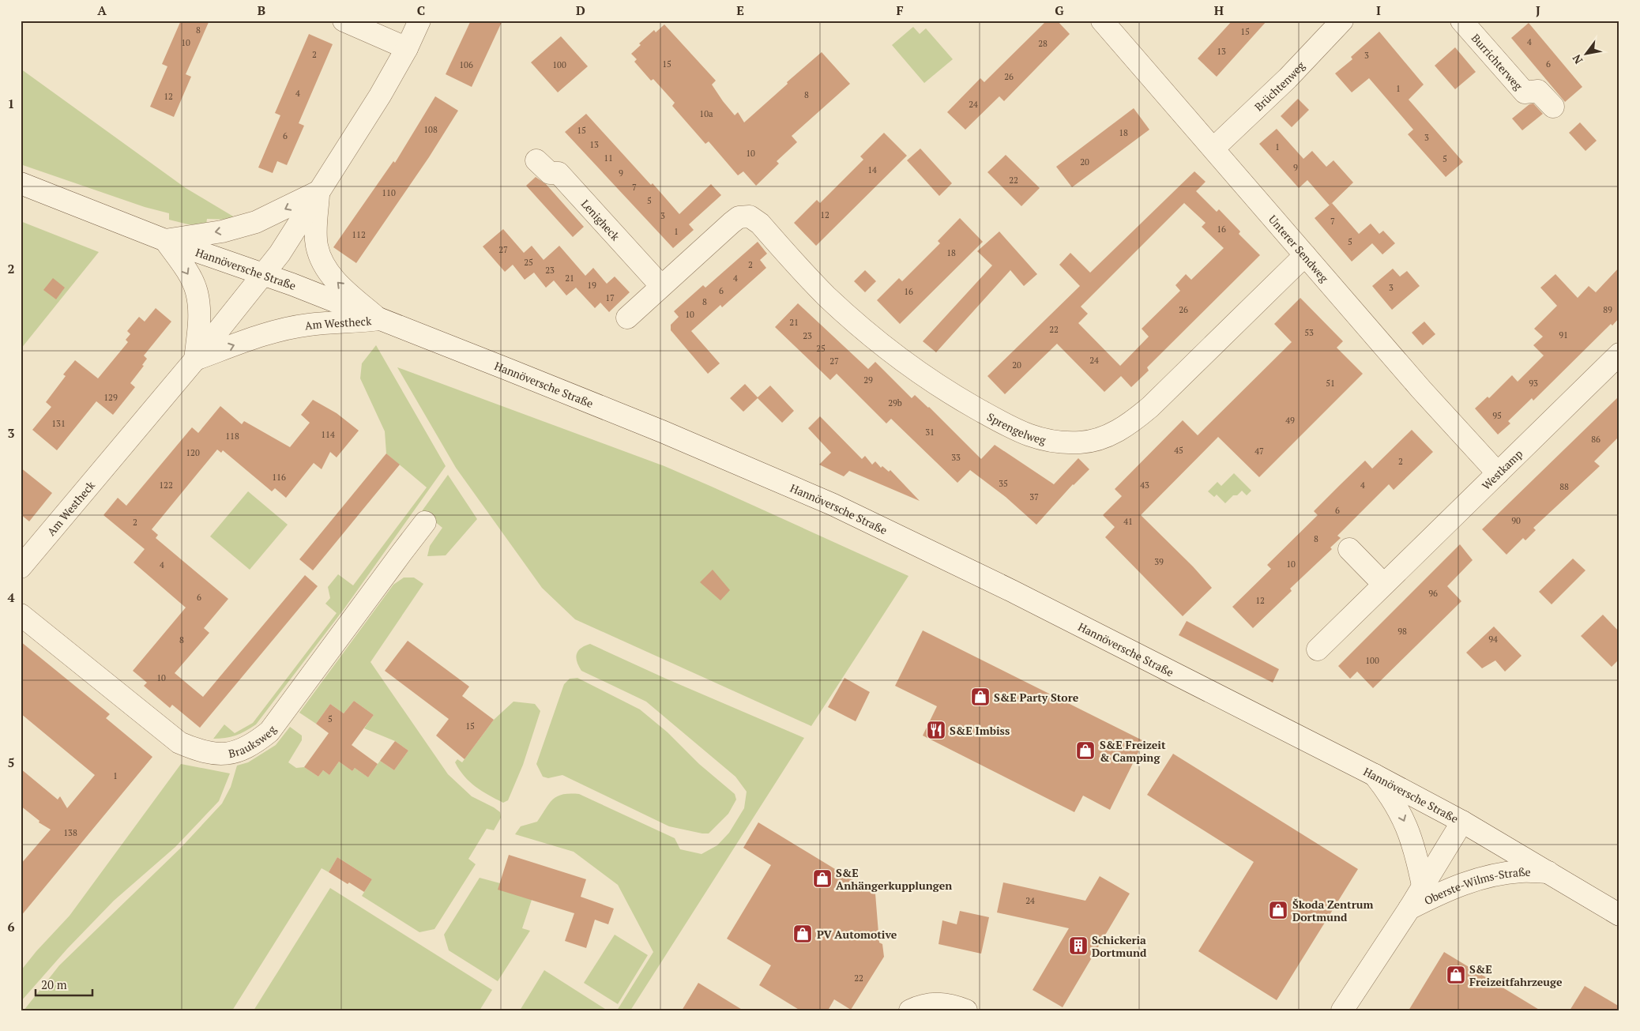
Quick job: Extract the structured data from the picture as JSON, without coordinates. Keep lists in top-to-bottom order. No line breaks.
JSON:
{"streets":{"street":["Burrichterweg","Brüchtenweg","Lenigheck","Unterer Sendweg","Hannöversche Straße","Am Westheck","Sprengelweg","Westkamp","Brauksweg","Oberste-Wilms-Straße"]},"crossings":[["Brüchtenweg","Unterer Sendweg"],["Lenigheck","Sprengelweg"],["Unterer Sendweg","Sprengelweg"],["Unterer Sendweg","Westkamp"],["Hannöversche Straße","Am Westheck"],["Hannöversche Straße","Oberste-Wilms-Straße"]],"places":{"shop":["S&E Party Store","S&E Freizeit & Camping","S&E Anhängerkupplungen","Škoda Zentrum Dortmund","PV Automotive","S&E Freizeitfahrzeuge"],"restaurant":["S&E Imbiss"],"building":["Schickeria Dortmund"]},"house_numbers":["8","15","4","10","28","13","2","3","15","6","106","100","26","1","4","8","12","24","10a","108","15","18","6","3","13","1","10","11","5","20","9","14","9","22","7","110","5","12","3","7","16","1","112","5","27","18","25","2","23","21","4","19","3","6","16","17","8","26","89","10","21","22","53","91","23","25","24","27","20","29","51","93","129","29b","95","49","131","31","114","118","86","45","47","120","33","2","116","35","122","43","4","88","37","6","90","41","2","8","39","10","4","96","6","12","98","94","8","100","10","5","15","1","138","24","22"],"scale_bar":"20 m","north":"bottom left","grid":{"columns":["A","B","C","D","E","F","G","H","I","J"],"rows":["1","2","3","4","5","6"]}}
